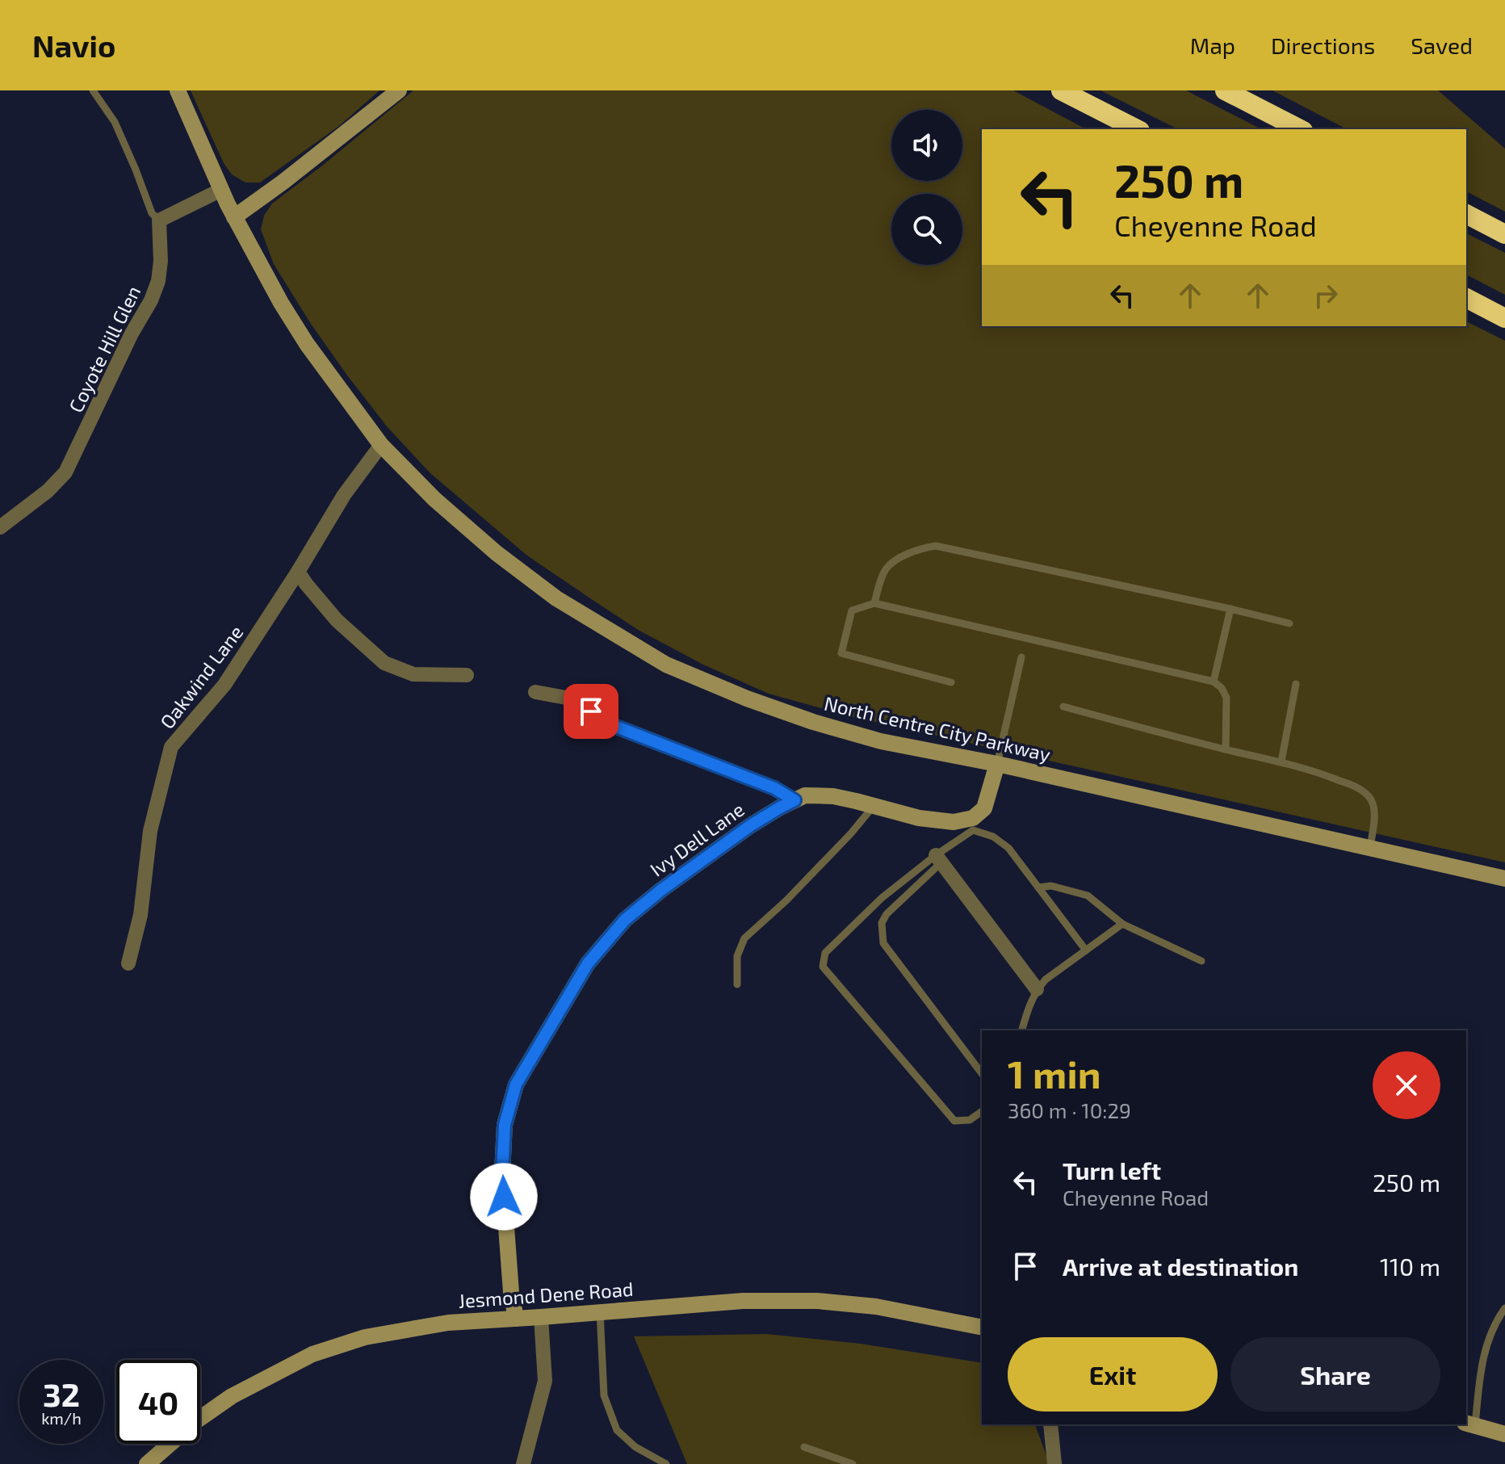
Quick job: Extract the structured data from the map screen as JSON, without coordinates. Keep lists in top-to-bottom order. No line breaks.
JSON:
{"streets":{"street":["Coyote Hill Glen","Oakwind Lane","North Centre City Parkway","Ivy Dell Lane","Jesmond Dene Road"]},"crossings":[["Oakwind Lane","North Centre City Parkway"],["Ivy Dell Lane","Jesmond Dene Road"]],"page":{"header":"Navio","nav":["Map","Directions","Saved"],"turn":["250 m","Cheyenne Road"],"heading":["1 min","360 m · 10:29"],"list":[{"name":"Turn left","note":"Cheyenne Road","value":"250 m"},{"name":"Arrive at destination","value":"110 m"}],"buttons":["Exit","Share"],"speed":"32 km/h","limit":"40"}}
